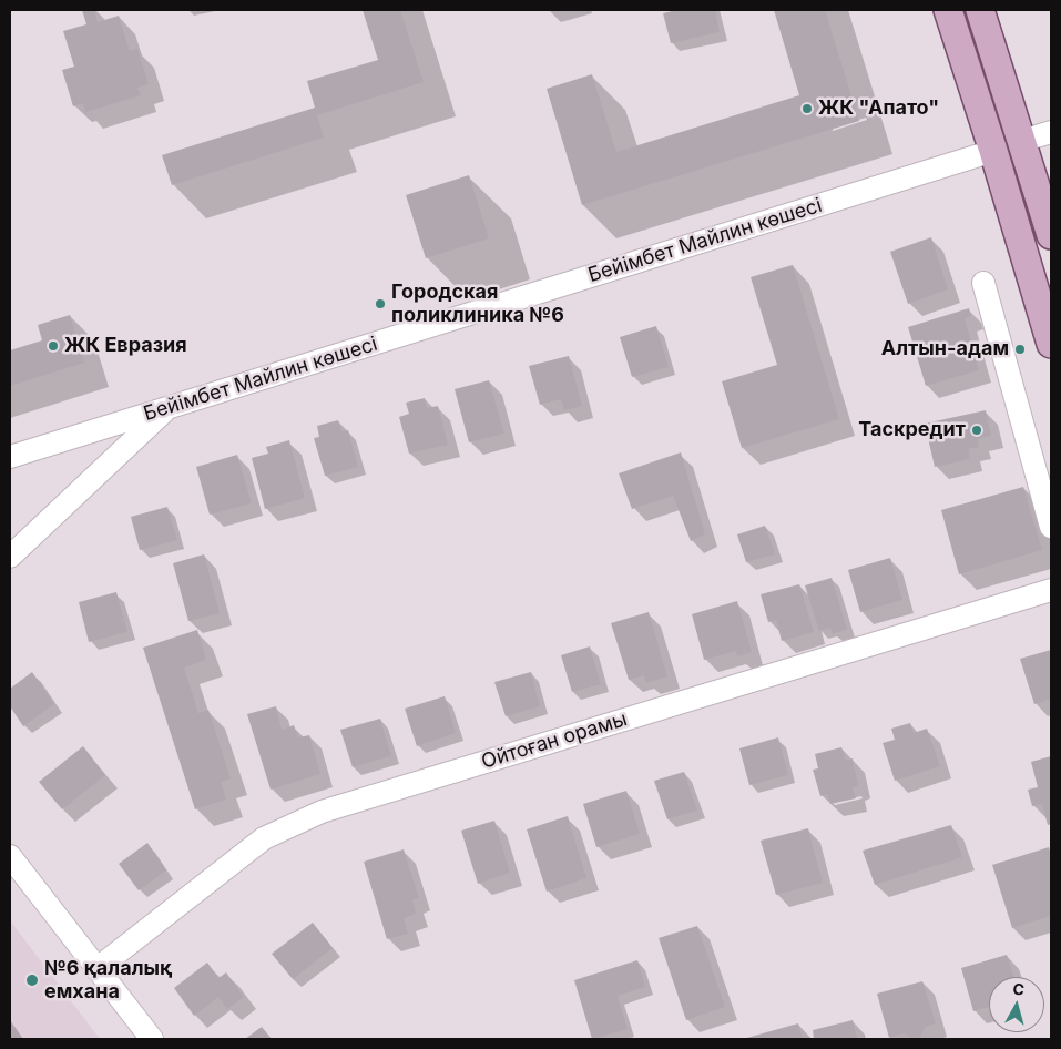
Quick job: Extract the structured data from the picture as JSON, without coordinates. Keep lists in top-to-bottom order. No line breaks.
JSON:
{"streets":{"main road":["Бейімбет Майлин көшесі"],"street":["Ойтоған орамы"]},"places":["ЖК \"Апато\"","Городская поликлиника №6","ЖК Евразия","Алтын-адам","Таскредит","№6 қалалық емхана"],"north":"top"}
